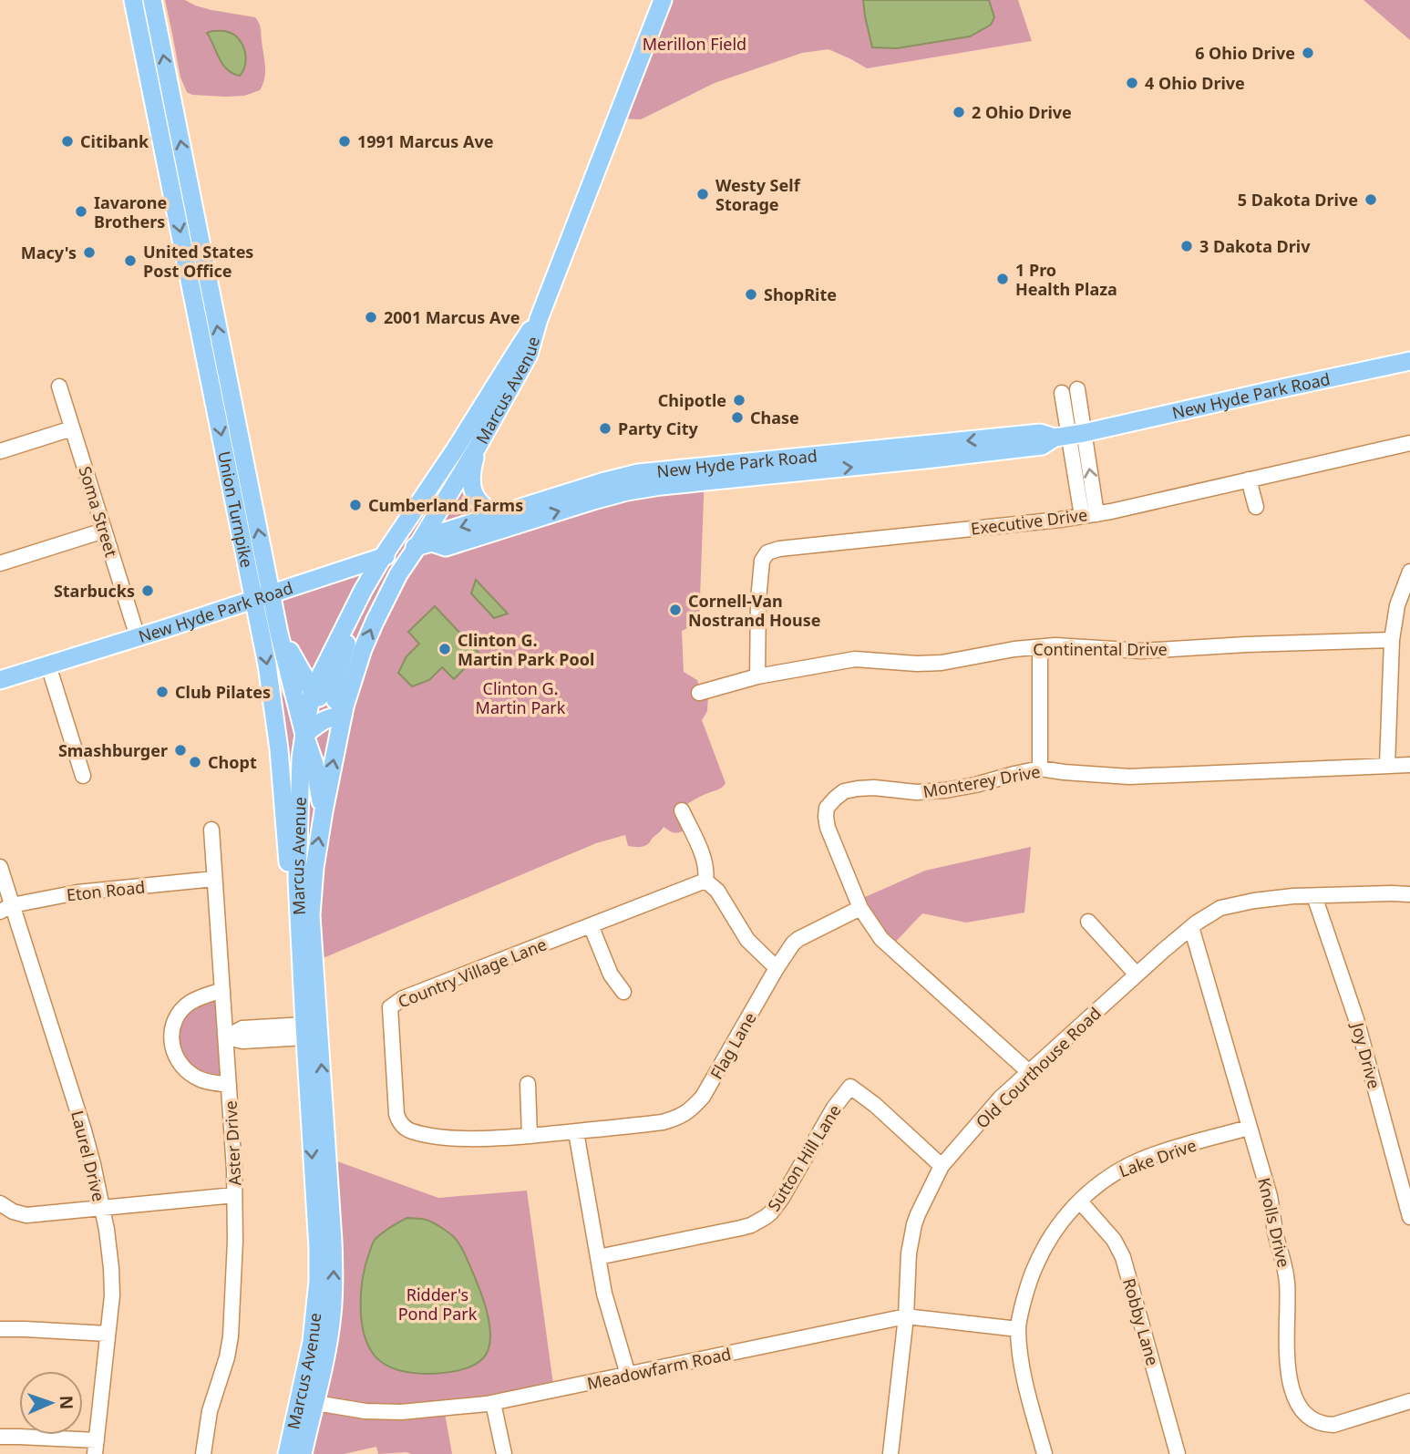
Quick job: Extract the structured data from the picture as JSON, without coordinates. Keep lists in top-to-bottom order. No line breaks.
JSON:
{"streets":{"main road":["Marcus Avenue","New Hyde Park Road","Union Turnpike"],"street":["Soma Street","Executive Drive","Continental Drive","Monterey Drive","Eton Road","Country Village Lane","Flag Lane","Joy Drive","Old Courthouse Road","Aster Drive","Laurel Drive","Sutton Hill Lane","Lake Drive","Knolls Drive","Robby Lane","Meadowfarm Road"]},"crossings":[["Marcus Avenue","New Hyde Park Road"],["Marcus Avenue","Union Turnpike"],["Marcus Avenue","Meadowfarm Road"],["New Hyde Park Road","Union Turnpike"],["New Hyde Park Road","Soma Street"],["Executive Drive","Continental Drive"],["Monterey Drive","Flag Lane"],["Monterey Drive","Old Courthouse Road"],["Eton Road","Aster Drive"],["Eton Road","Laurel Drive"],["Country Village Lane","Flag Lane"],["Joy Drive","Old Courthouse Road"],["Old Courthouse Road","Sutton Hill Lane"],["Old Courthouse Road","Knolls Drive"],["Old Courthouse Road","Meadowfarm Road"],["Lake Drive","Knolls Drive"],["Lake Drive","Robby Lane"],["Lake Drive","Meadowfarm Road"]],"parks":["Merillon Field","Clinton G. Martin Park","Ridder's Pond Park"],"places":["6 Ohio Drive","4 Ohio Drive","2 Ohio Drive","Citibank","1991 Marcus Ave","Westy Self Storage","5 Dakota Drive","Iavarone Brothers","3 Dakota Driv","Macy's","United States Post Office","1 Pro Health Plaza","ShopRite","2001 Marcus Ave","Chipotle","Chase","Party City","Cumberland Farms","Starbucks","Cornell-Van Nostrand House","Clinton G. Martin Park Pool","Club Pilates","Smashburger","Chopt"],"north":"right"}
